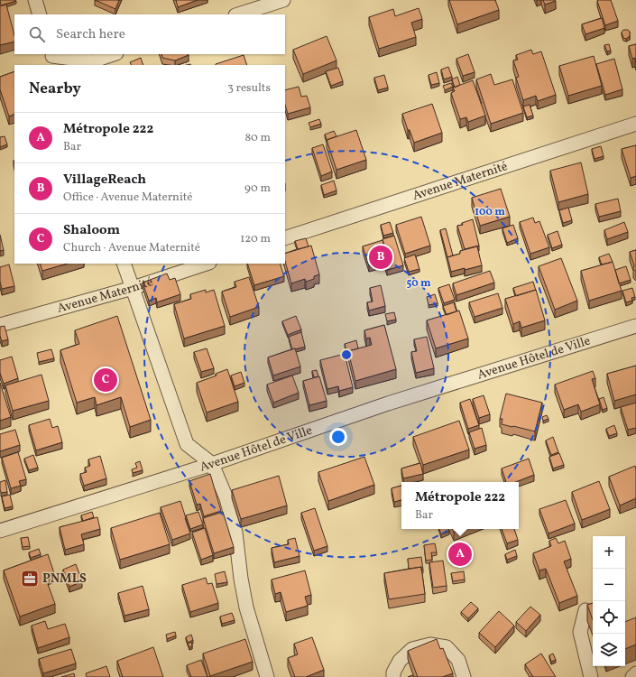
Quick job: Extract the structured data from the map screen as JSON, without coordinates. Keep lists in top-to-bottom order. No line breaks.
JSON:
{"streets":{"street":["Avenue Maternité","Avenue Hôtel de Ville"]},"places":{"office":["PNMLS"]},"page":{"search":"Search here","heading":["Nearby","3 results"],"list":[{"mark":"A","name":"Métropole 222","note":"Bar","value":"80 m"},{"mark":"B","name":"VillageReach","note":"Office · Avenue Maternité","value":"90 m"},{"mark":"C","name":"Shaloom","note":"Church · Avenue Maternité","value":"120 m"}],"pins":["B","C","A"],"popup":["Métropole 222","Bar"],"map_buttons":["+","−"]},"rings":["100 m","50 m"]}
